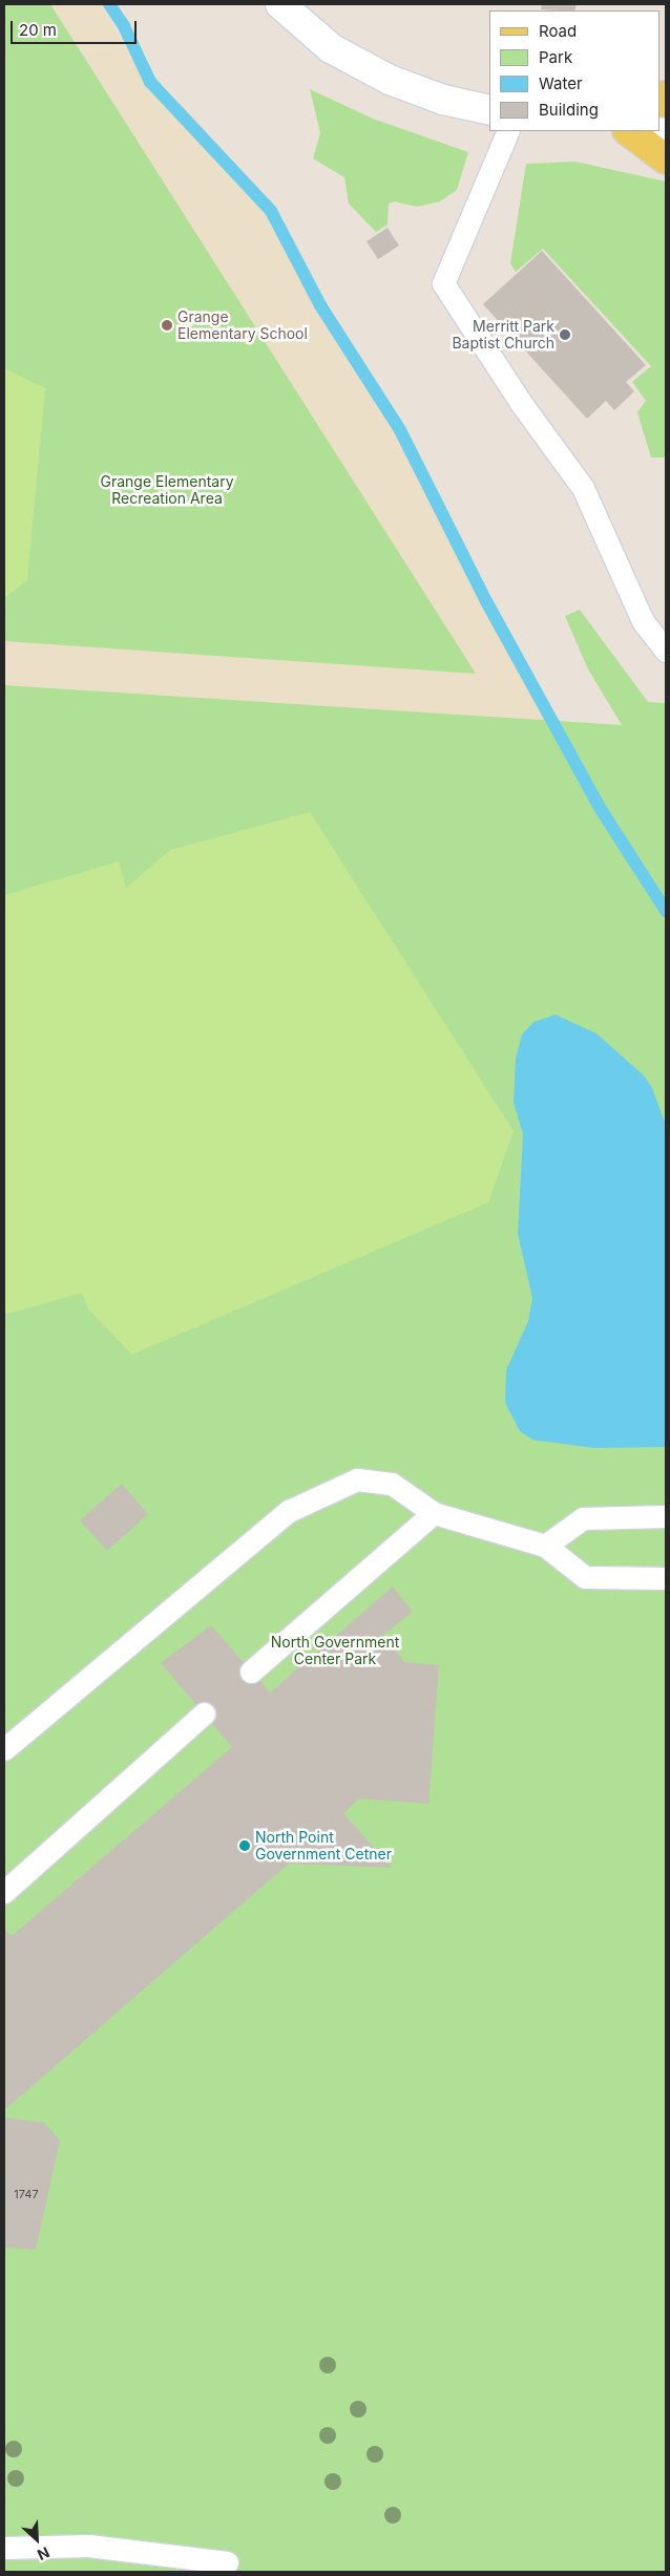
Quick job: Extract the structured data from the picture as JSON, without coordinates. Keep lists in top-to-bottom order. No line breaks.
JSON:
{"parks":["Grange Elementary Recreation Area","North Government Center Park"],"places":["Grange Elementary School","Merritt Park Baptist Church","North Point Government Cetner"],"house_numbers":["1747"],"legend":["Road","Park","Water","Building"],"scale_bar":"20 m","north":"bottom right"}
